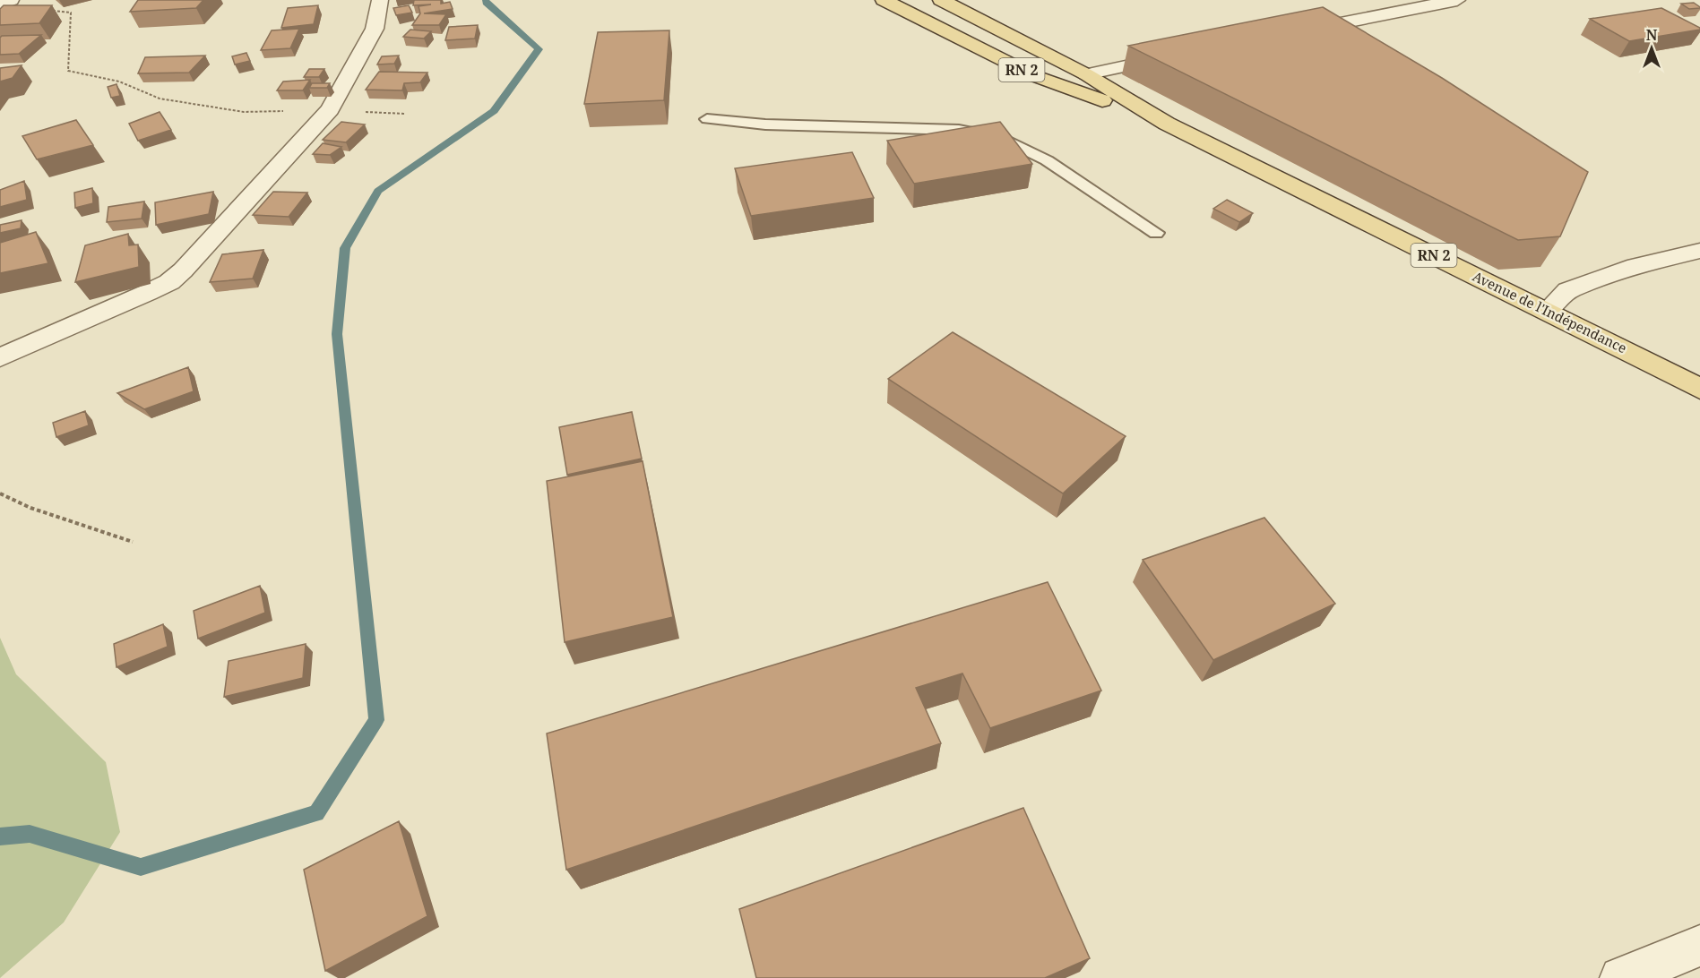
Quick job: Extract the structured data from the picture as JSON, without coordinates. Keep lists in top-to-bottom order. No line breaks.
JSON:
{"streets":{"main road":["RN 2","Avenue de l'Indépendance"]},"north":"top"}
